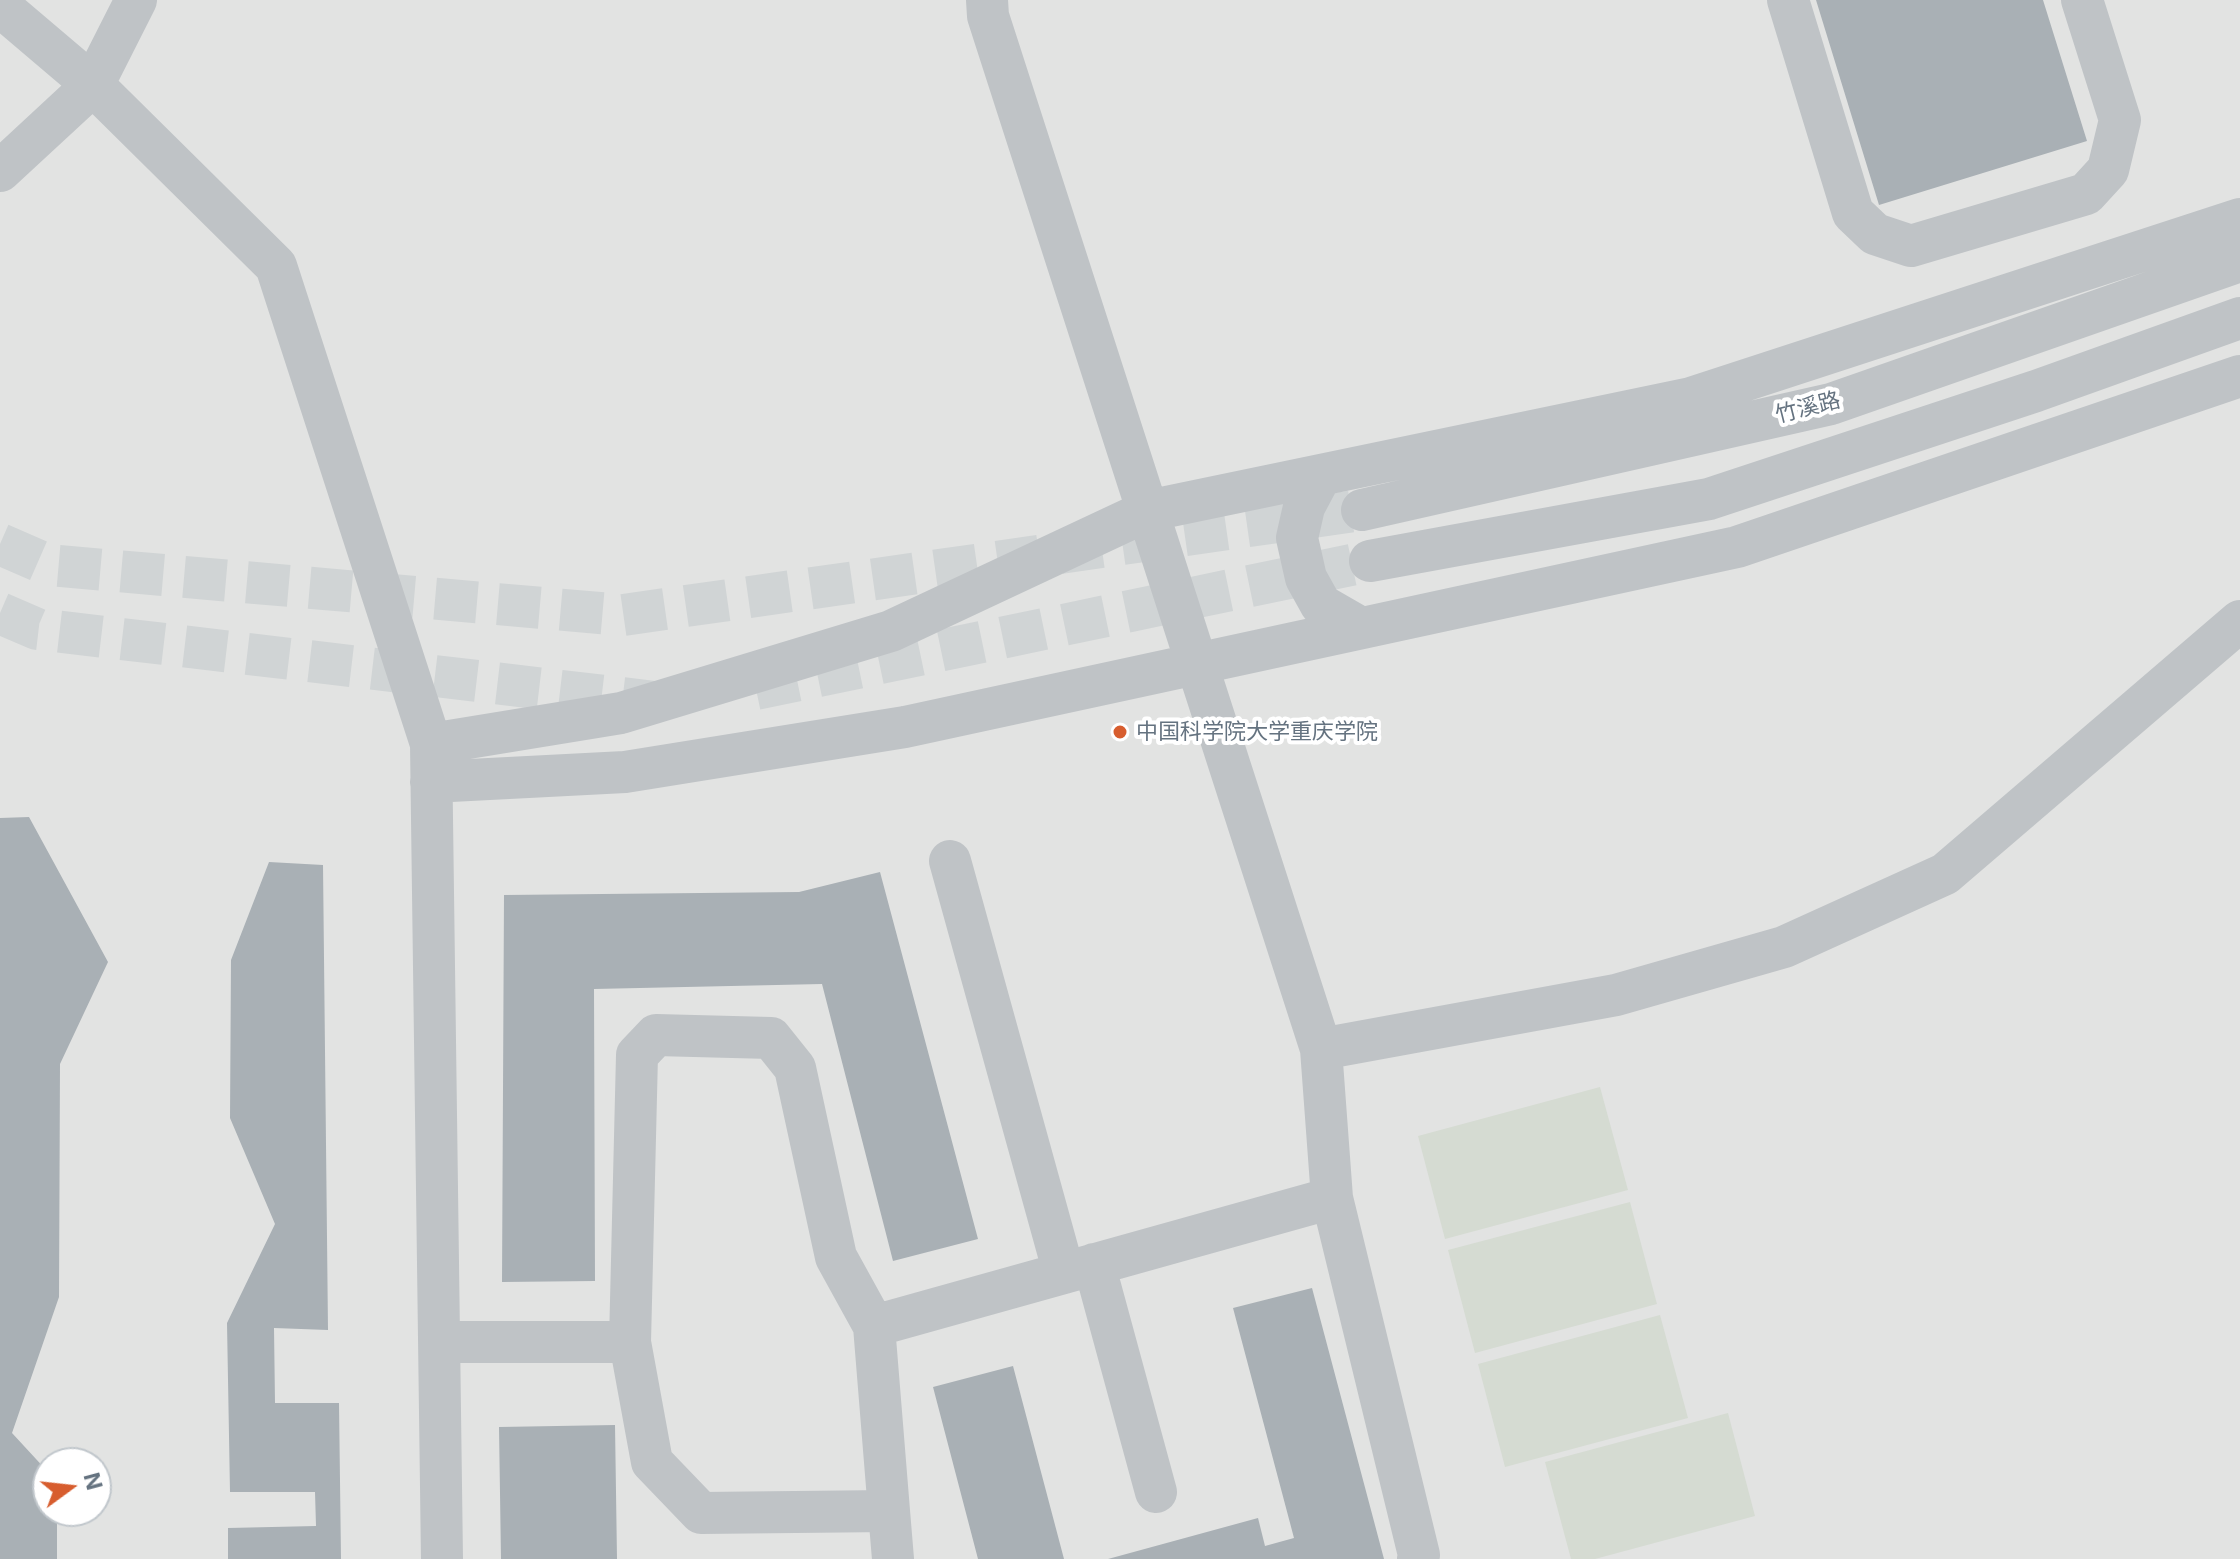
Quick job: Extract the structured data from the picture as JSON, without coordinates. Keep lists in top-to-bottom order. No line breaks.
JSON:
{"streets":{"street":["竹溪路"]},"places":["中国科学院大学重庆学院"],"north":"right"}
